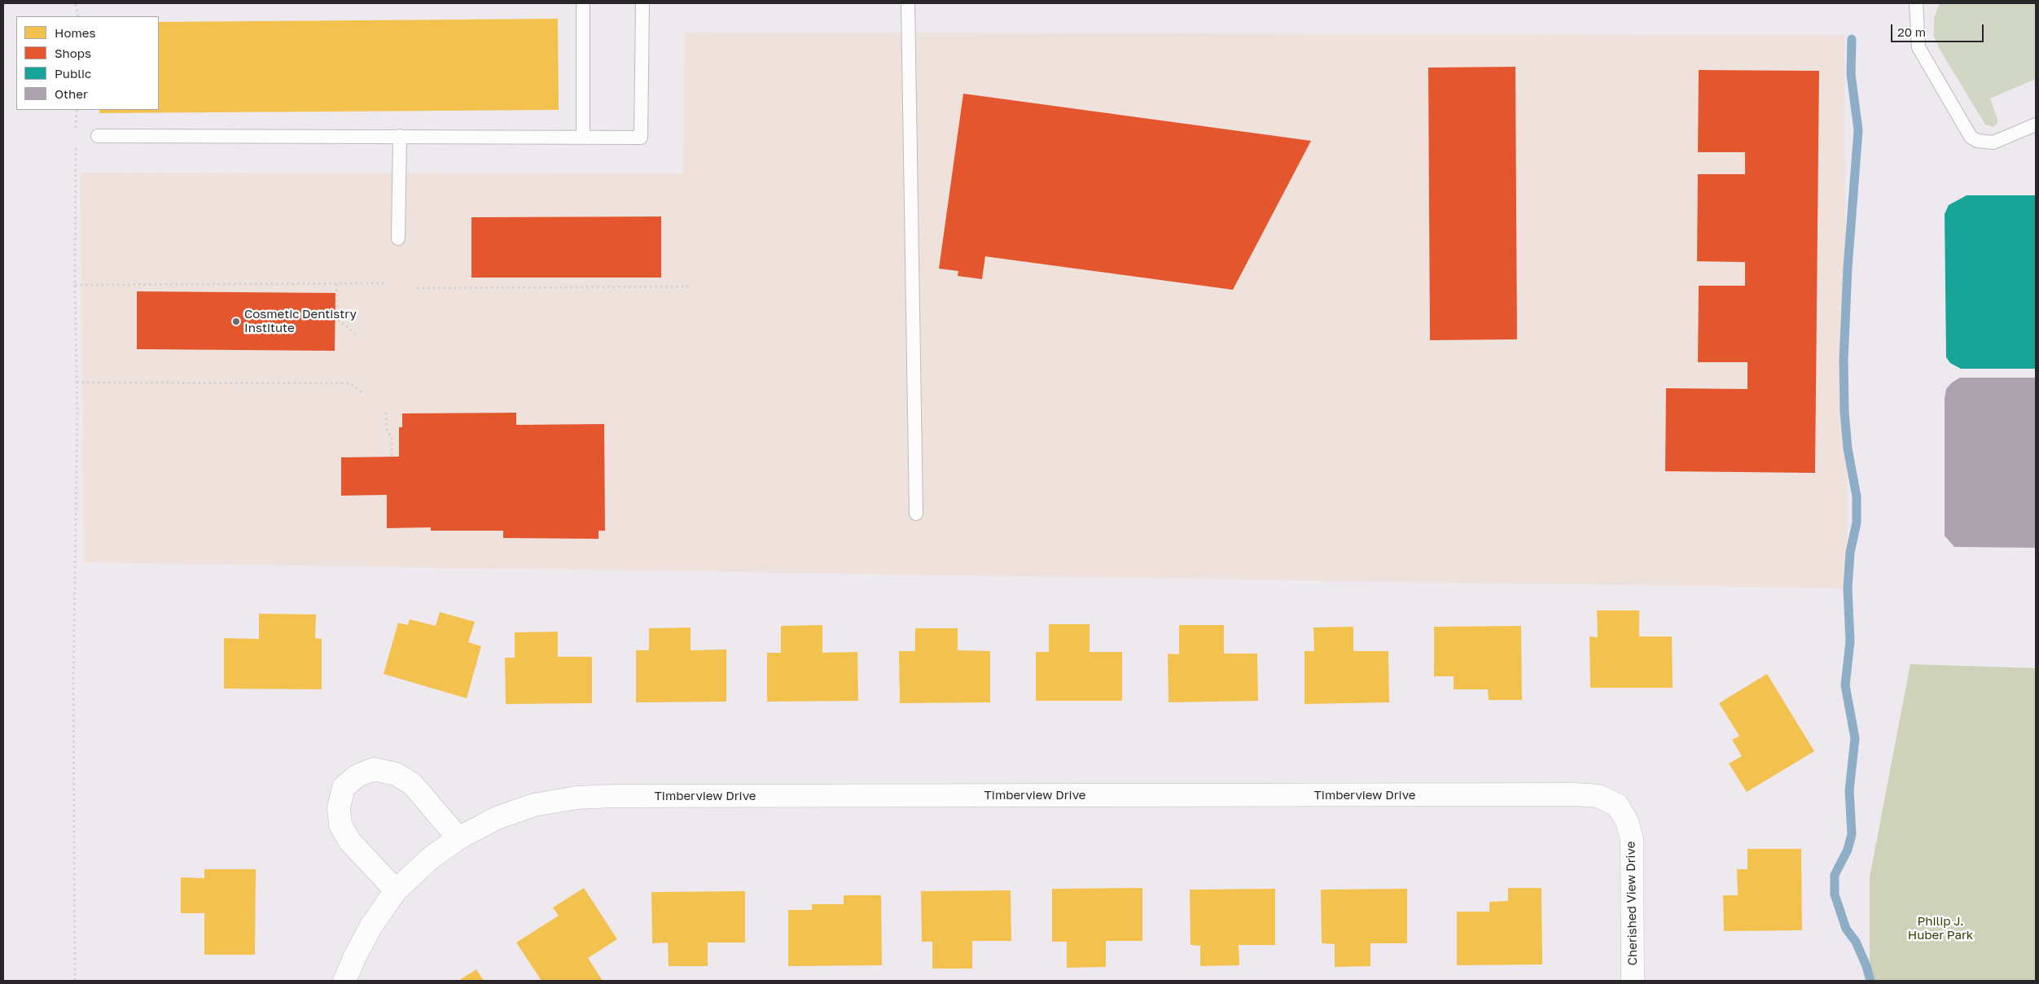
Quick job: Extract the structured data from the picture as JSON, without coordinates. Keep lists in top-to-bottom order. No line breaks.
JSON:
{"streets":{"street":["Timberview Drive","Cherished View Drive"]},"crossings":[["Timberview Drive","Cherished View Drive"]],"parks":["Philip J. Huber Park"],"places":["Cosmetic Dentistry Institute"],"legend":["Homes","Shops","Public","Other"],"scale_bar":"20 m"}
